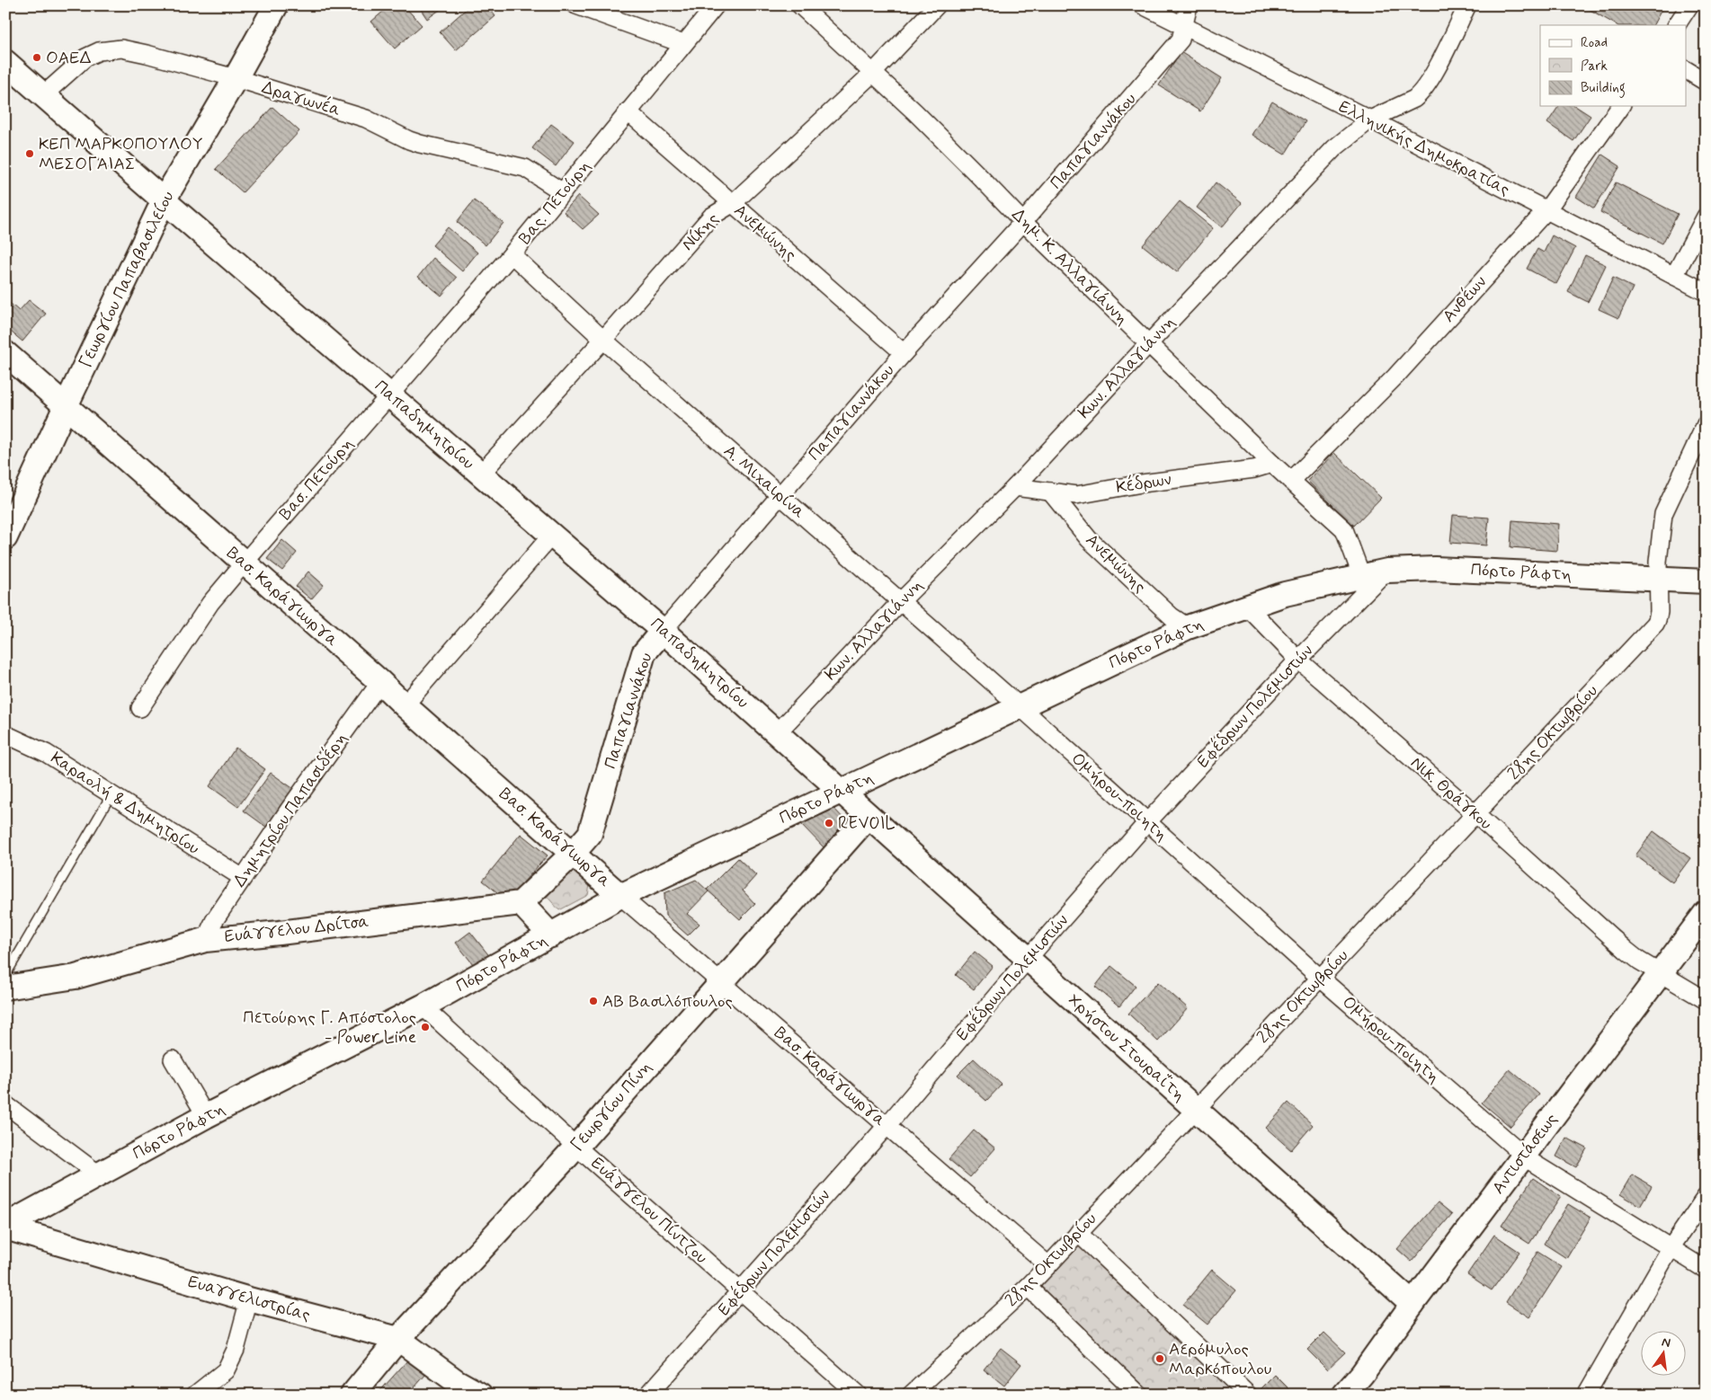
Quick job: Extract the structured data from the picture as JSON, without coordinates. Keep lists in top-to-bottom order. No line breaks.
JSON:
{"streets":{"street":["Δραγωνέα","Παπαγιαννάκου","Ελληνικής Δημοκρατίας","Βας. Πετούρη","Νίκης","Ανεμώνης","Δημ. Κ. Αλλαγιάννη","Γεωργίου Παπαβασιλείου","Ανθέων","Κων. Αλλαγιάννη","Παπαδημητρίου","Βασ. Πετούρη","Α. Μιχαιρίνα","Κέδρων","Πόρτο Ράφτη","Βασ. Καράγιωργα","Εφέδρων Πολεμιστών","28ης Οκτωβρίου","Νικ. Θράγκου","Ομήρου-ποιητη","Καραολή & Δημητρίου","Δημητρίου Παπασιδέρη","Ευάγγελου Δρίτσα","Χρήστου Στουραΐτη","Γεωργίου Πίνη","Αντιστάσεως","Ευάγγελου Πίντζου","Ευαγγελιστρίας"]},"crossings":[["Δραγωνέα","Βας. Πετούρη"],["Δραγωνέα","Γεωργίου Παπαβασιλείου"],["Δραγωνέα","Παπαδημητρίου"],["Παπαγιαννάκου","Ελληνικής Δημοκρατίας"],["Παπαγιαννάκου","Ανεμώνης"],["Παπαγιαννάκου","Δημ. Κ. Αλλαγιάννη"],["Παπαγιαννάκου","Παπαδημητρίου"],["Παπαγιαννάκου","Α. Μιχαιρίνα"],["Παπαγιαννάκου","Βασ. Καράγιωργα"],["Ελληνικής Δημοκρατίας","Ανθέων"],["Ελληνικής Δημοκρατίας","Κων. Αλλαγιάννη"],["Βας. Πετούρη","Ανεμώνης"],["Βας. Πετούρη","Παπαδημητρίου"],["Βας. Πετούρη","Βασ. Πετούρη"],["Βας. Πετούρη","Α. Μιχαιρίνα"],["Νίκης","Ανεμώνης"],["Νίκης","Δημ. Κ. Αλλαγιάννη"],["Νίκης","Παπαδημητρίου"],["Νίκης","Α. Μιχαιρίνα"],["Ανεμώνης","Κέδρων"],["Ανεμώνης","Πόρτο Ράφτη"],["Δημ. Κ. Αλλαγιάννη","Ανθέων"],["Δημ. Κ. Αλλαγιάννη","Κων. Αλλαγιάννη"],["Δημ. Κ. Αλλαγιάννη","Κέδρων"],["Δημ. Κ. Αλλαγιάννη","Πόρτο Ράφτη"],["Γεωργίου Παπαβασιλείου","Παπαδημητρίου"],["Γεωργίου Παπαβασιλείου","Βασ. Καράγιωργα"],["Κων. Αλλαγιάννη","Παπαδημητρίου"],["Κων. Αλλαγιάννη","Α. Μιχαιρίνα"],["Κων. Αλλαγιάννη","Κέδρων"],["Παπαδημητρίου","Βασ. Πετούρη"],["Παπαδημητρίου","Πόρτο Ράφτη"],["Παπαδημητρίου","Χρήστου Στουραΐτη"],["Βασ. Πετούρη","Βασ. Καράγιωργα"],["Α. Μιχαιρίνα","Πόρτο Ράφτη"],["Α. Μιχαιρίνα","Ομήρου-ποιητη"],["Πόρτο Ράφτη","Βασ. Καράγιωργα"],["Πόρτο Ράφτη","Εφέδρων Πολεμιστών"],["Πόρτο Ράφτη","28ης Οκτωβρίου"],["Πόρτο Ράφτη","Νικ. Θράγκου"],["Πόρτο Ράφτη","Ομήρου-ποιητη"],["Πόρτο Ράφτη","Χρήστου Στουραΐτη"],["Πόρτο Ράφτη","Ευάγγελου Πίντζου"],["Πόρτο Ράφτη","Ευαγγελιστρίας"],["Βασ. Καράγιωργα","Εφέδρων Πολεμιστών"],["Βασ. Καράγιωργα","28ης Οκτωβρίου"],["Βασ. Καράγιωργα","Δημητρίου Παπασιδέρη"],["Βασ. Καράγιωργα","Γεωργίου Πίνη"],["Εφέδρων Πολεμιστών","Νικ. Θράγκου"],["Εφέδρων Πολεμιστών","Ομήρου-ποιητη"],["Εφέδρων Πολεμιστών","Χρήστου Στουραΐτη"],["Εφέδρων Πολεμιστών","Ευάγγελου Πίντζου"],["28ης Οκτωβρίου","Νικ. Θράγκου"],["28ης Οκτωβρίου","Ομήρου-ποιητη"],["28ης Οκτωβρίου","Χρήστου Στουραΐτη"],["Νικ. Θράγκου","Αντιστάσεως"],["Ομήρου-ποιητη","Αντιστάσεως"],["Καραολή & Δημητρίου","Δημητρίου Παπασιδέρη"],["Δημητρίου Παπασιδέρη","Ευάγγελου Δρίτσα"],["Χρήστου Στουραΐτη","Γεωργίου Πίνη"],["Χρήστου Στουραΐτη","Αντιστάσεως"],["Γεωργίου Πίνη","Ευάγγελου Πίντζου"],["Γεωργίου Πίνη","Ευαγγελιστρίας"]],"places":["ΟΑΕΔ","ΚΕΠ ΜΑΡΚΟΠΟΥΛΟΥ ΜΕΣΟΓΑΙΑΣ","REVOIL","ΑΒ Βασιλόπουλος","Πετούρης Γ. Απόστολος - Power Line","Αερόμυλος Μαρκόπουλου"],"legend":["Road","Park","Building"],"north":"top"}
